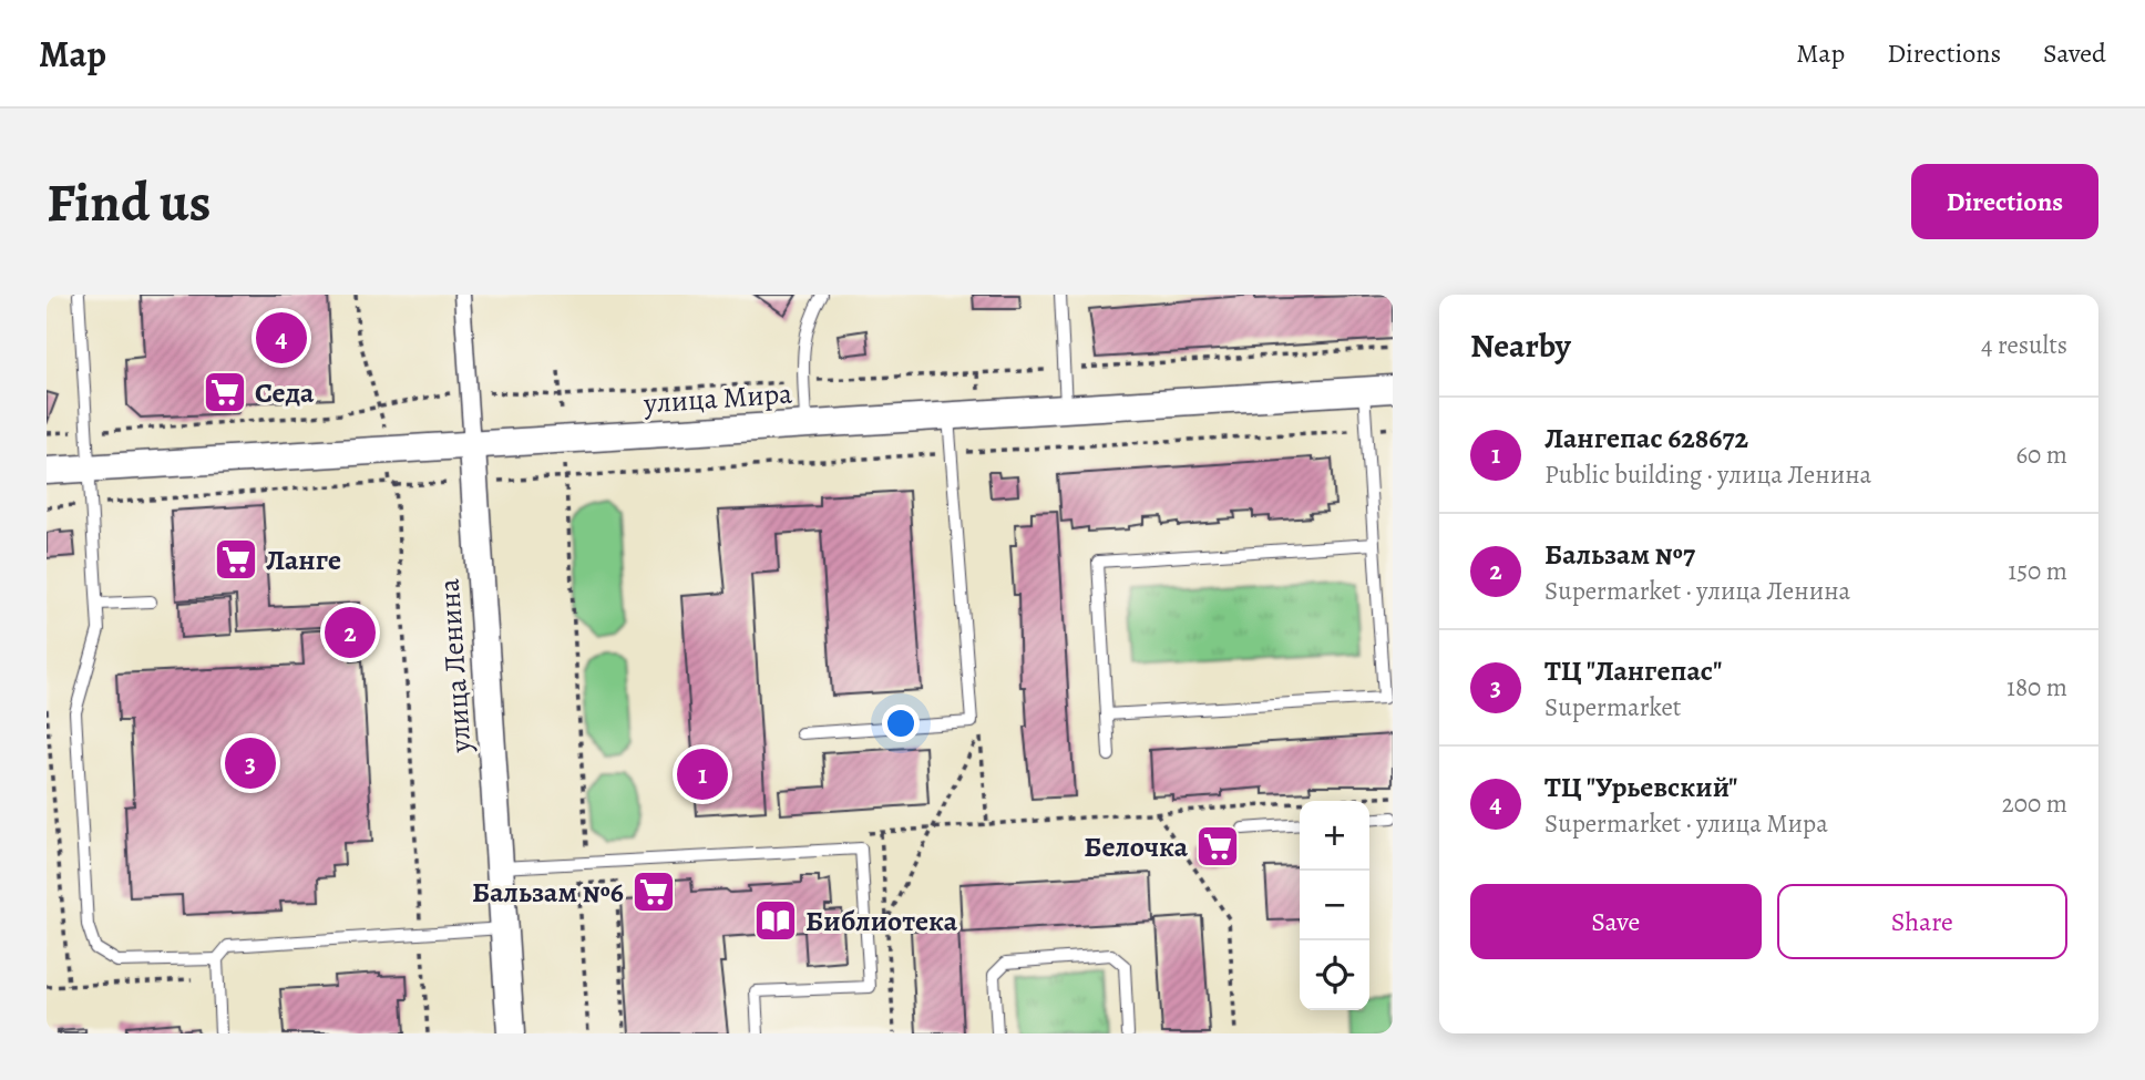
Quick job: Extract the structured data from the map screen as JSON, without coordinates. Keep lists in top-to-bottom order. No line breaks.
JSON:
{"streets":{"street":["улица Мира","улица Ленина"]},"crossings":[["улица Мира","улица Ленина"]],"places":{"supermarket":["Седа","Ланге","Белочка","Бальзам №6"],"library":["Библиотека"]},"page":{"header":"Map","nav":["Map","Directions","Saved"],"buttons":["Directions",["Save","Share"]],"title":"Find us","heading":["Nearby","4 results"],"pins":["4","2","3","1"],"list":[{"mark":"1","name":"Лангепас 628672","note":"Public building · улица Ленина","value":"60 m"},{"mark":"2","name":"Бальзам №7","note":"Supermarket · улица Ленина","value":"150 m"},{"mark":"3","name":"ТЦ \"Лангепас\"","note":"Supermarket","value":"180 m"},{"mark":"4","name":"ТЦ \"Урьевский\"","note":"Supermarket · улица Мира","value":"200 m"}],"map_buttons":["+","−"]}}
